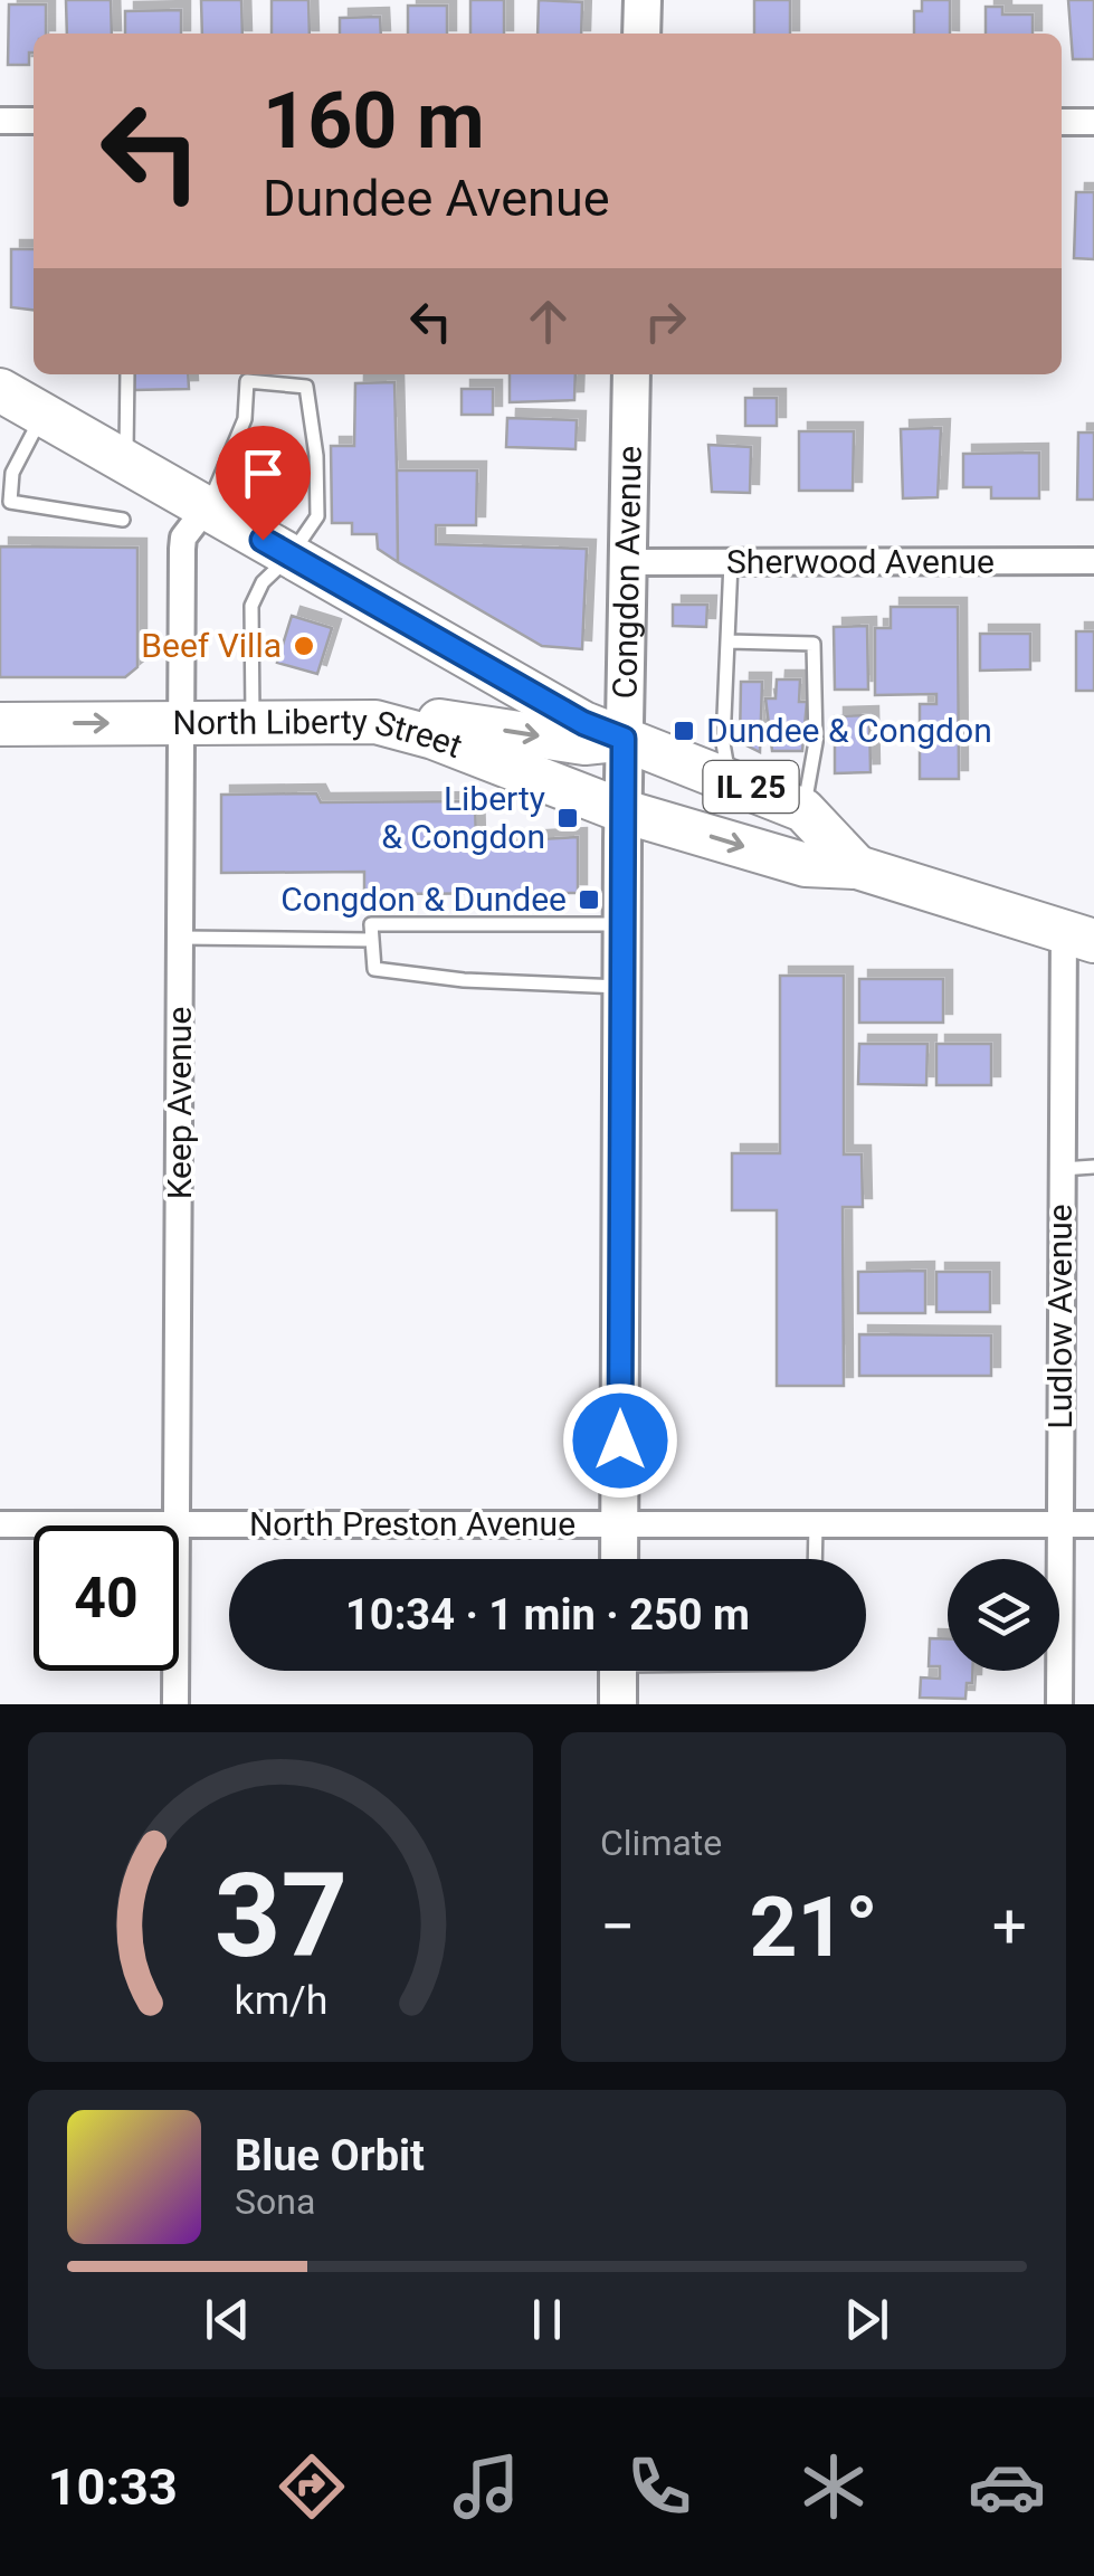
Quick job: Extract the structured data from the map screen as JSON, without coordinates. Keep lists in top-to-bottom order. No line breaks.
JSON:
{"streets":{"main road":["North Liberty Street","IL 25"],"street":["Sherwood Avenue","Congdon Avenue","Keep Avenue","Ludlow Avenue","North Preston Avenue"]},"crossings":[["Sherwood Avenue","Congdon Avenue"],["Congdon Avenue","North Liberty Street"],["Congdon Avenue","IL 25"],["Congdon Avenue","North Preston Avenue"],["North Liberty Street","IL 25"],["North Liberty Street","Keep Avenue"],["IL 25","Keep Avenue"],["IL 25","Ludlow Avenue"],["Keep Avenue","North Preston Avenue"],["Ludlow Avenue","North Preston Avenue"]],"places":{"other":["Beef Villa"],"transit":["Dundee & Congdon","Liberty & Congdon","Congdon & Dundee"]},"page":{"turn":["160 m","Dundee Avenue"],"limit":"40","trip":"10:34 · 1 min · 250 m","tile":"Climate","heat":["−","21°","+"],"song":["Blue Orbit","Sona"],"tabs":"10:33","gauge":["37","km/h"]}}
